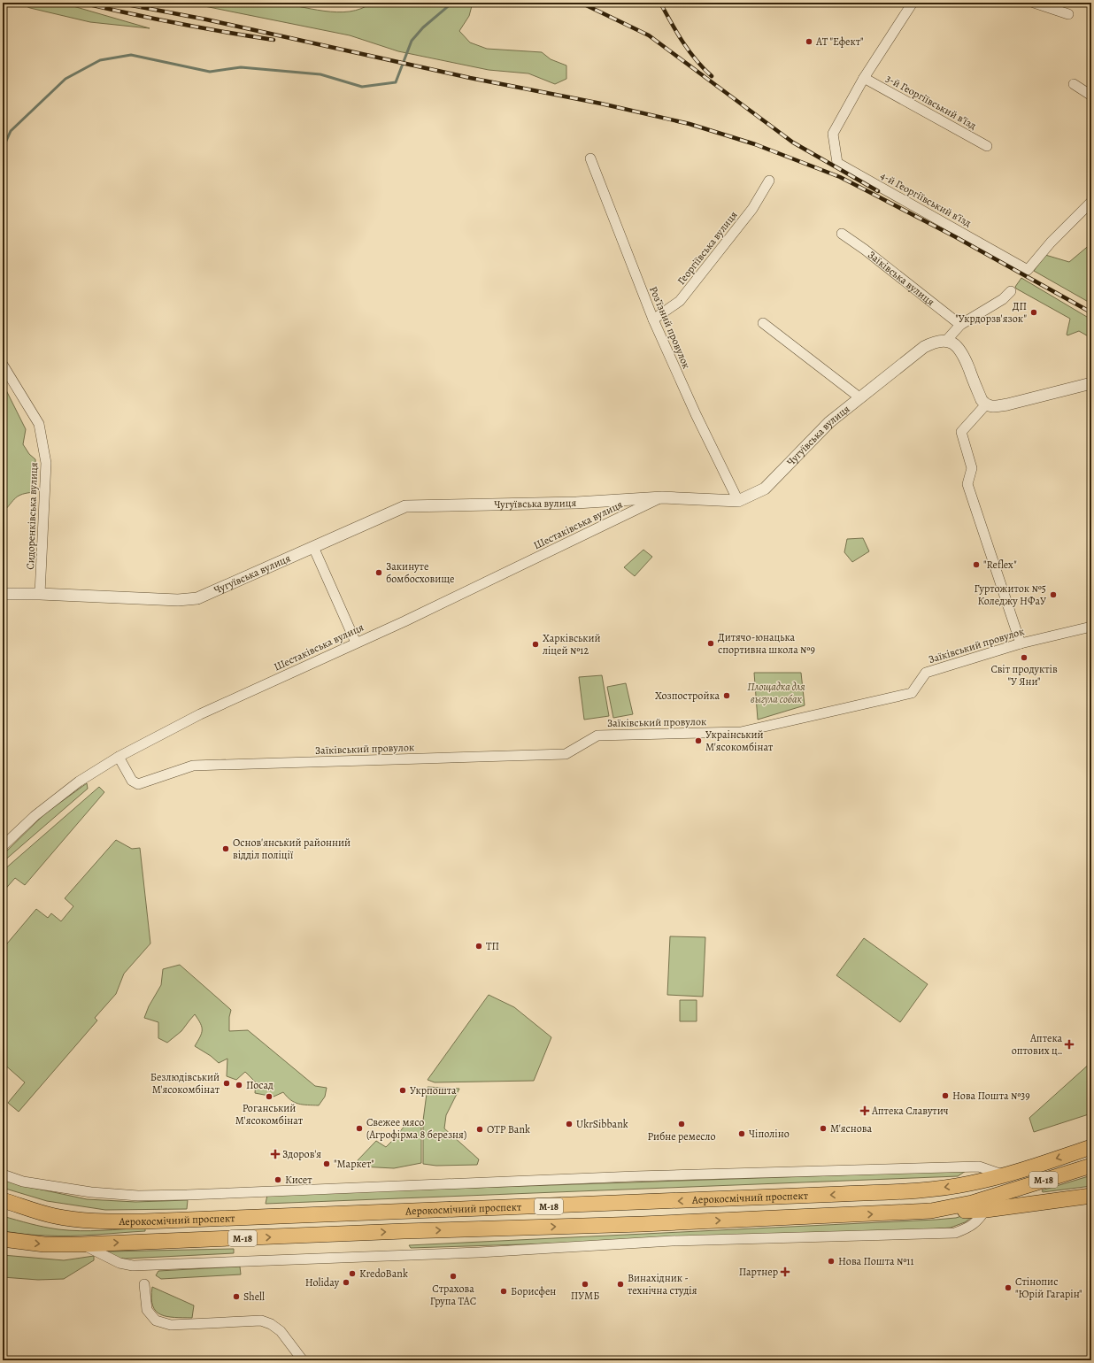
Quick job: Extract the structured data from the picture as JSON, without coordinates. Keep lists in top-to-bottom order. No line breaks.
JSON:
{"streets":{"main road":["М-18","Аерокосмічний проспект"],"street":["3-й Георгіївський в’їзд","4-й Георгіївський в’їзд","Георгіївська вулиця","Заїківська вулиця","Роз’їзний провулок","Чугуївська вулиця","Сидоренківська вулиця","Шестаківська вулиця","Заїківський провулок"]},"crossings":[["3-й Георгіївський в’їзд","4-й Георгіївський в’їзд"],["Георгіївська вулиця","Роз’їзний провулок"],["Роз’їзний провулок","Чугуївська вулиця"],["Чугуївська вулиця","Сидоренківська вулиця"],["Чугуївська вулиця","Шестаківська вулиця"],["Шестаківська вулиця","Заїківський провулок"]],"parks":["Площадка для выгула собак"],"places":{"other":["АТ \"Ефект\"","ДП \"Укрдорзв'язок\"","\"Reflex\"","Закинуте бомбосховище","Гуртожиток №5 Коледжу НФаУ","Дитячо-юнацька спортивна школа №9","Харківський ліцей №12","Світ продуктів \"У Яни\"","Хозпостройка","Украінський М'ясокомбінат","Основ'янський районний відділ поліції","ТП","Бeзлюдівський М'ясокомбінат","Посад","Укрпошта","Нова Пошта №39","Роганський М'ясокомбінат","UkrSibbank","Рибне ремесло","Свeжee мясо (Агрофірма 8 бeрeзня)","М'яснова","OTP Bank","Чіполіно","\"Маркет\"","Кисет","Нова Пошта №11","KredoBank","Страхова Група ТАС","Holiday","ПУМБ","Винахідник - технічна студія","Стінопис \"Юрій Гагарін\"","Борисфен","Shell"],"health":["Аптека оптових ц‥","Аптeка Славутич","Здоров'я","Партнер"]}}
